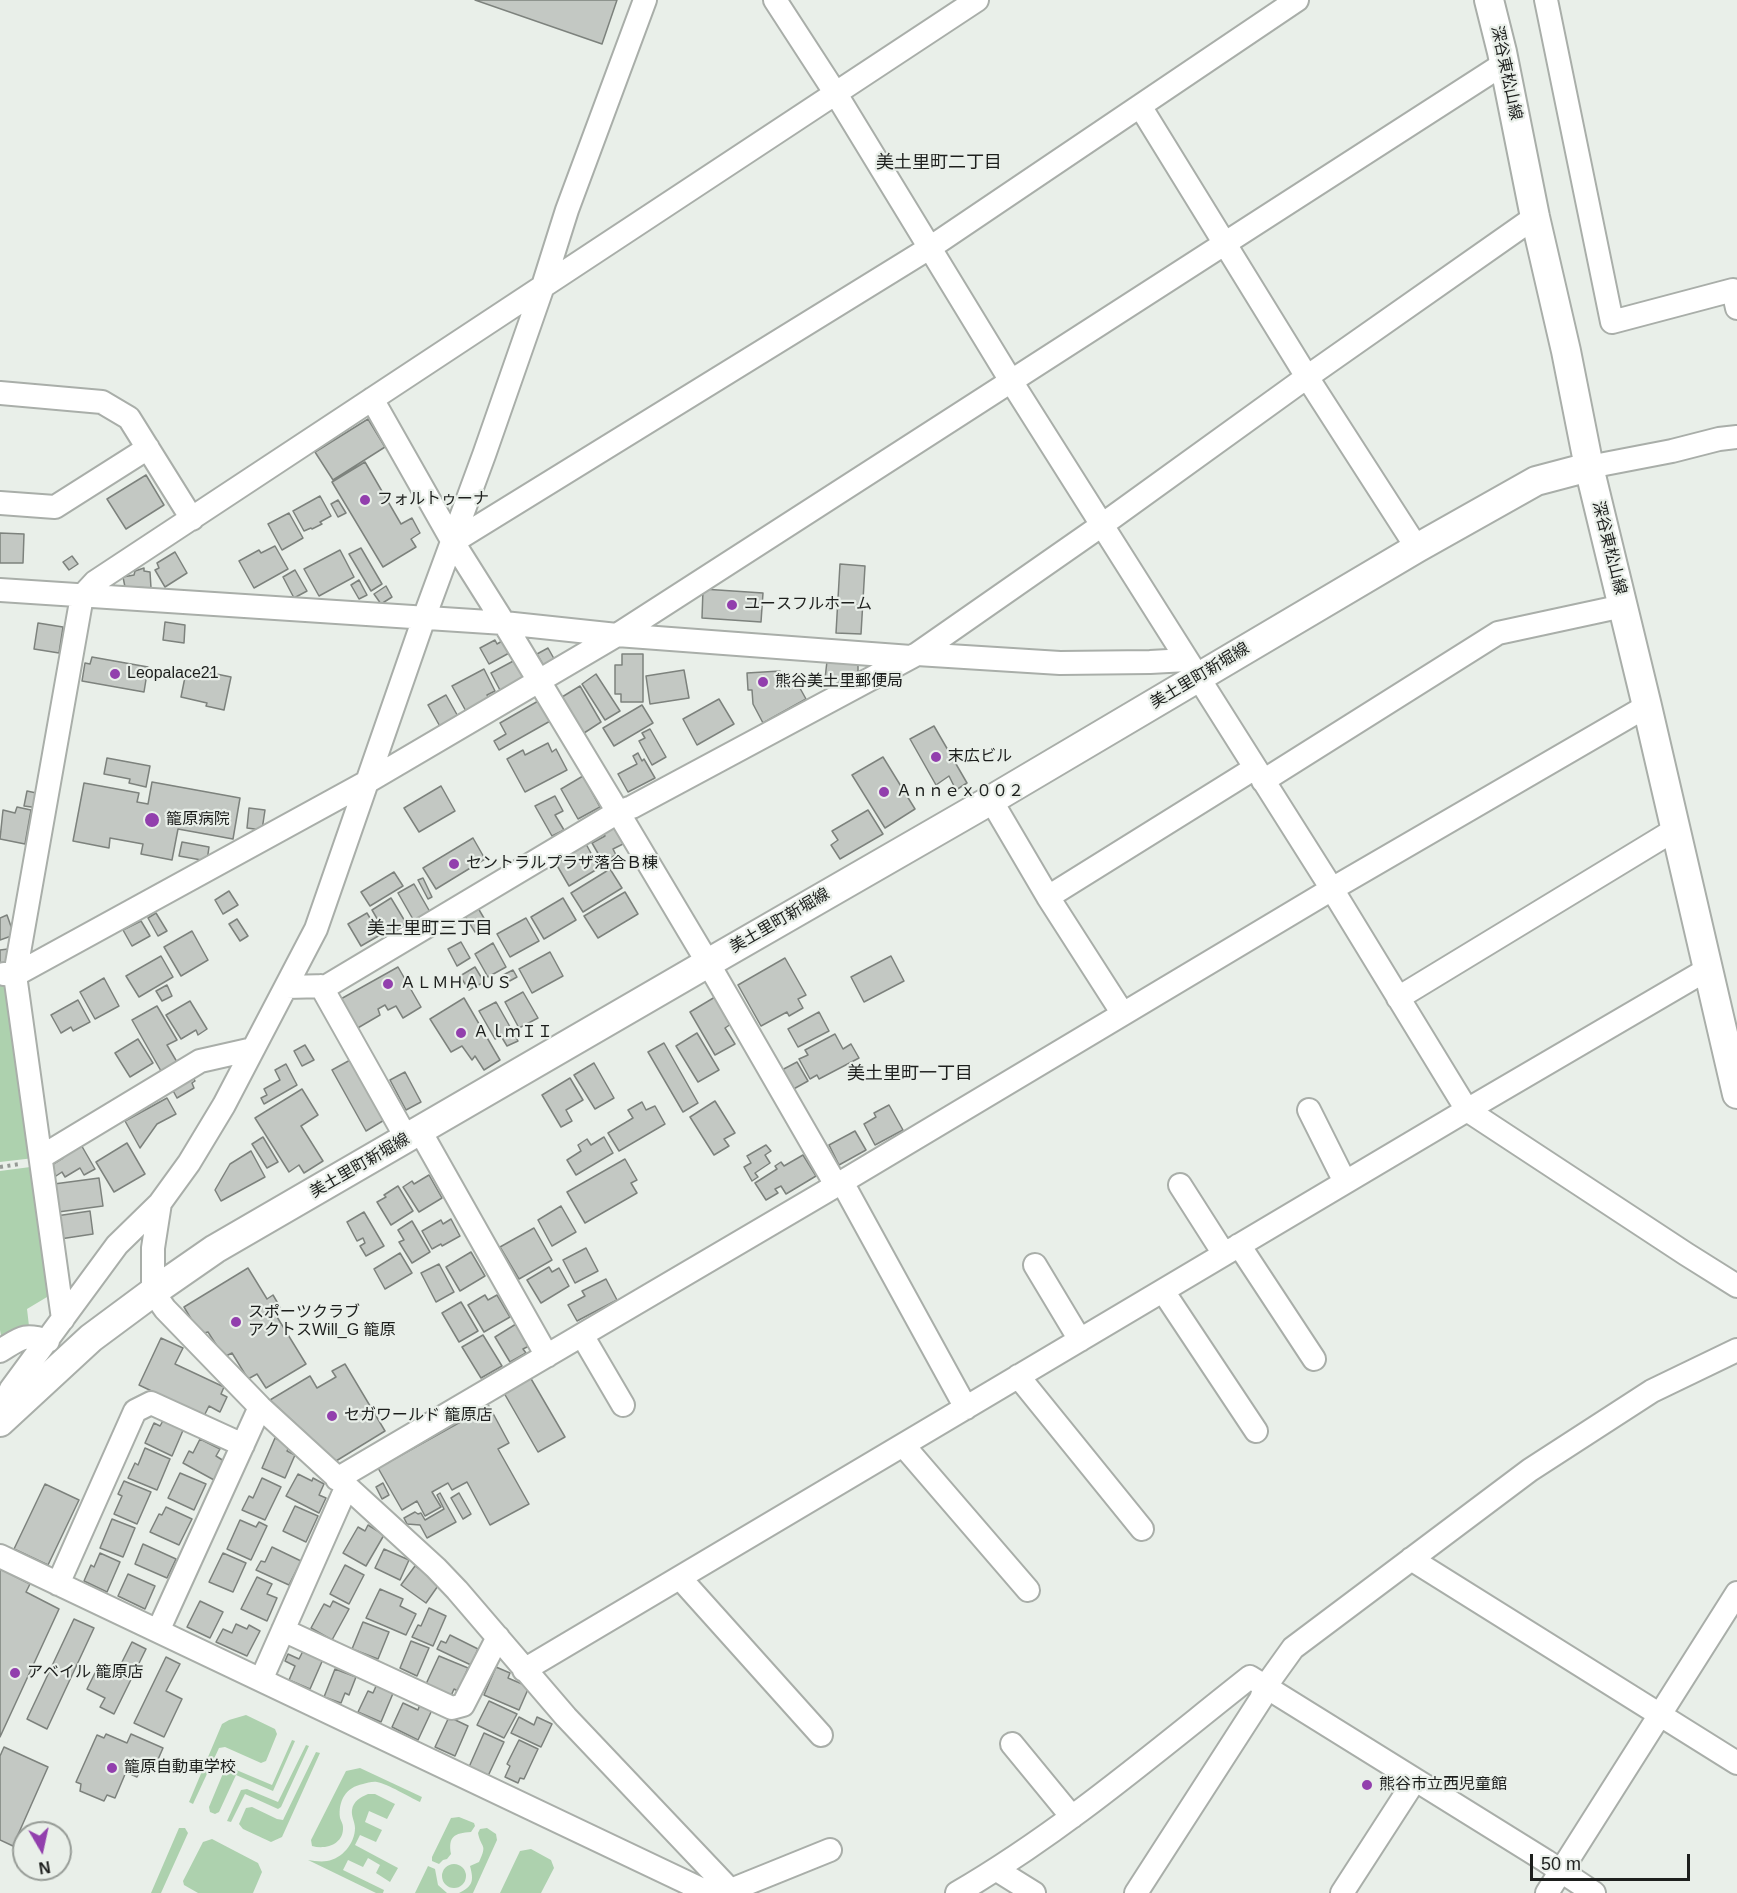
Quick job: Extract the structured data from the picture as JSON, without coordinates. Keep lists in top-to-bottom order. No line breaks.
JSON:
{"streets":{"main road":["深谷東松山線","美土里町新堀線"]},"crossings":[["深谷東松山線","美土里町新堀線"]],"districts":["美土里町二丁目","美土里町三丁目","美土里町一丁目"],"places":["フォルトゥーナ","ユースフルホーム","Leopalace21","熊谷美土里郵便局","末広ビル","Ａｎｎｅｘ００２","籠原病院","セントラルプラザ落合Ｂ棟","ＡＬＭＨＡＵＳ","ＡｌｍＩＩ","スポーツクラブ アクトスWill_G 籠原","セガワールド 籠原店","アベイル 籠原店","籠原自動車学校","熊谷市立西児童館"],"scale_bar":"50 m","north":"bottom"}
